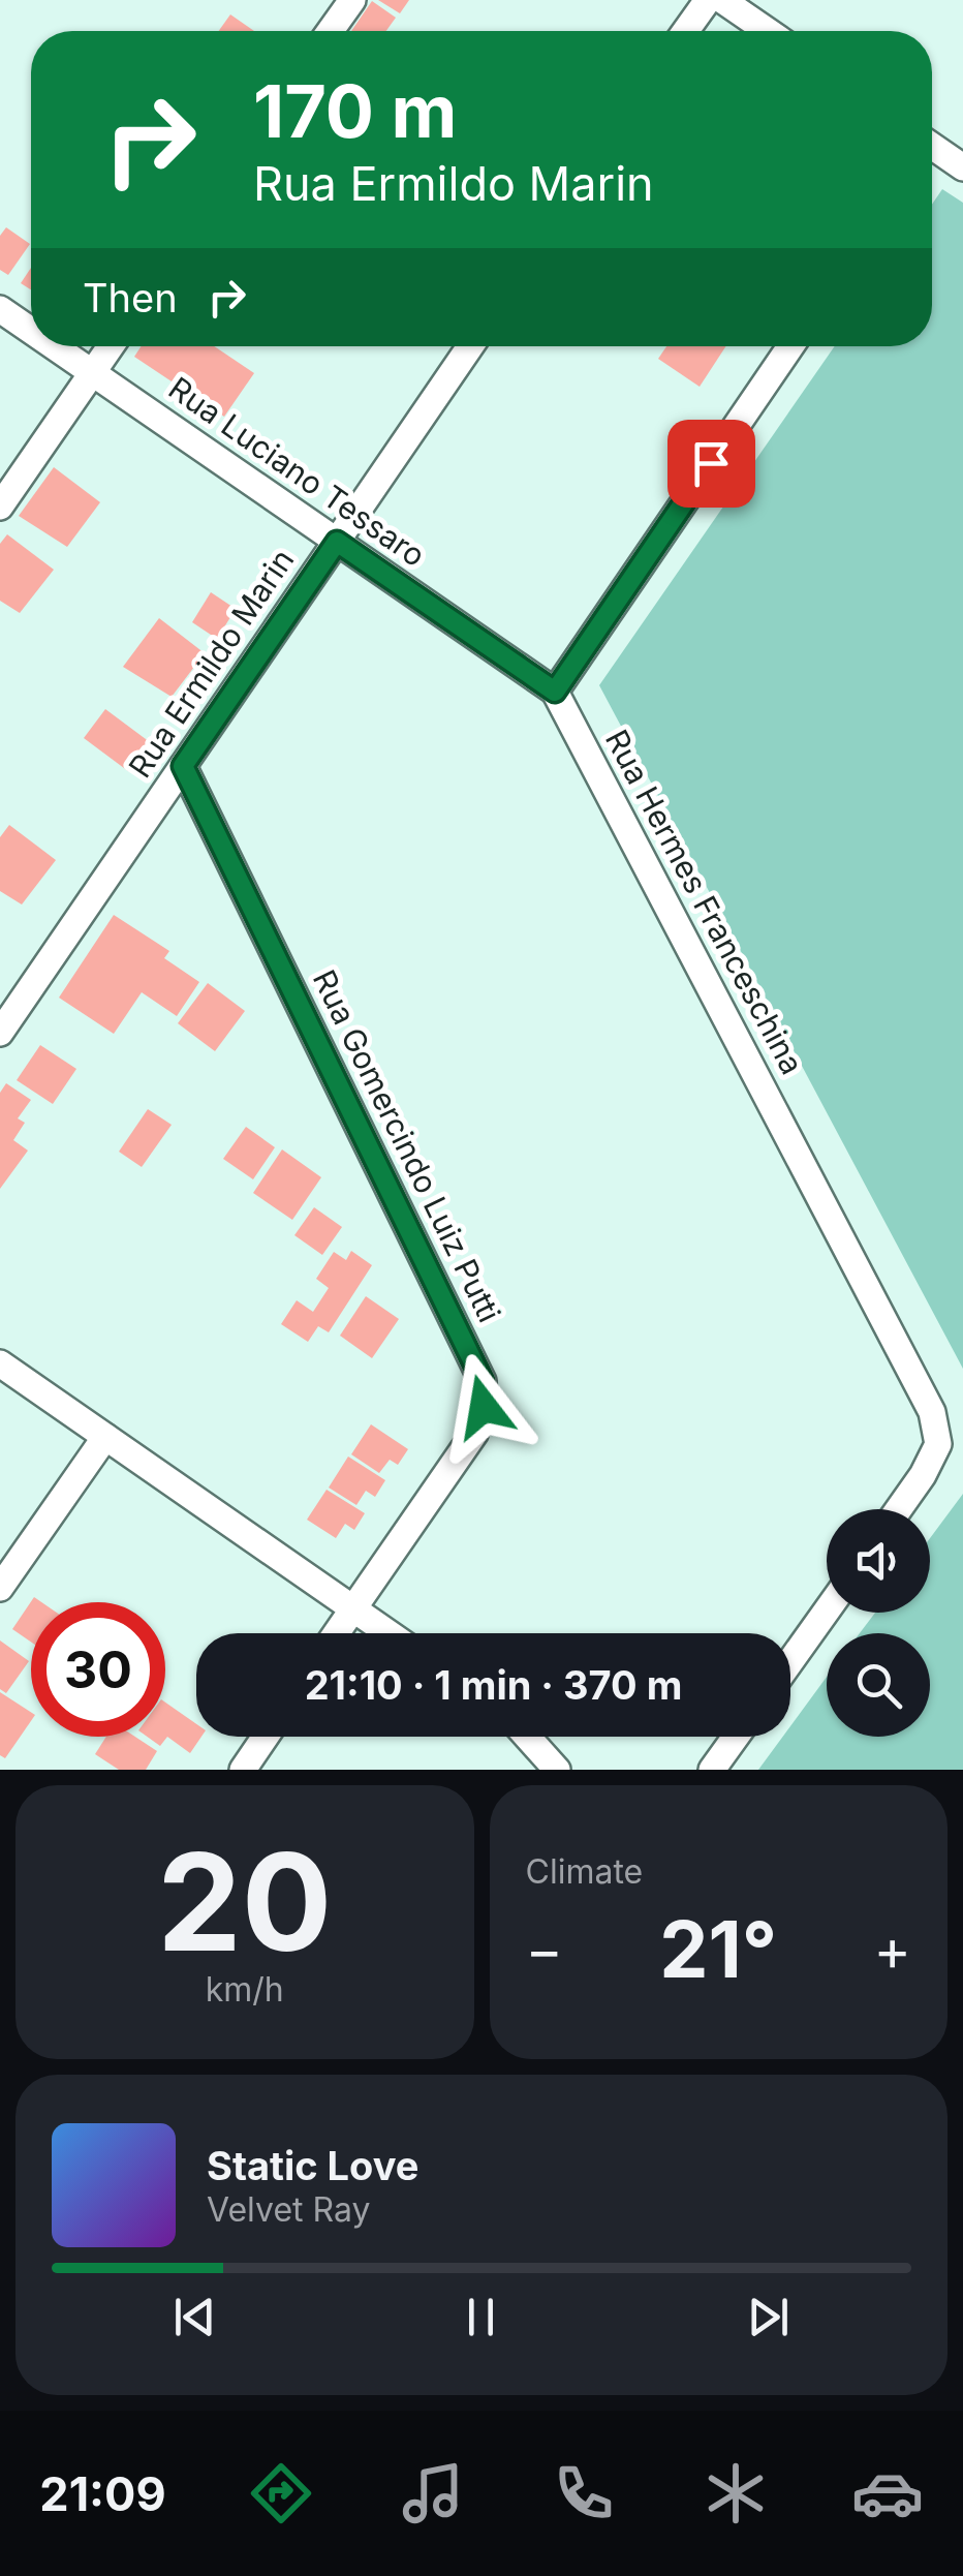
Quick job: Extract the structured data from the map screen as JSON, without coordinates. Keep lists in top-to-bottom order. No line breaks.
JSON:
{"streets":{"street":["Rua Luciano Tessaro","Rua Ermildo Marin","Rua Hermes Franceschina","Rua Gomercindo Luiz Putti"]},"crossings":[["Rua Luciano Tessaro","Rua Ermildo Marin"],["Rua Luciano Tessaro","Rua Hermes Franceschina"],["Rua Ermildo Marin","Rua Gomercindo Luiz Putti"]],"page":{"turn":["170 m","Rua Ermildo Marin"],"then":"Then","limit":"30","trip":"21:10 · 1 min · 370 m","tile":[["20","km/h"],"Climate"],"heat":["−","21°","+"],"song":["Static Love","Velvet Ray"],"tabs":"21:09"}}
